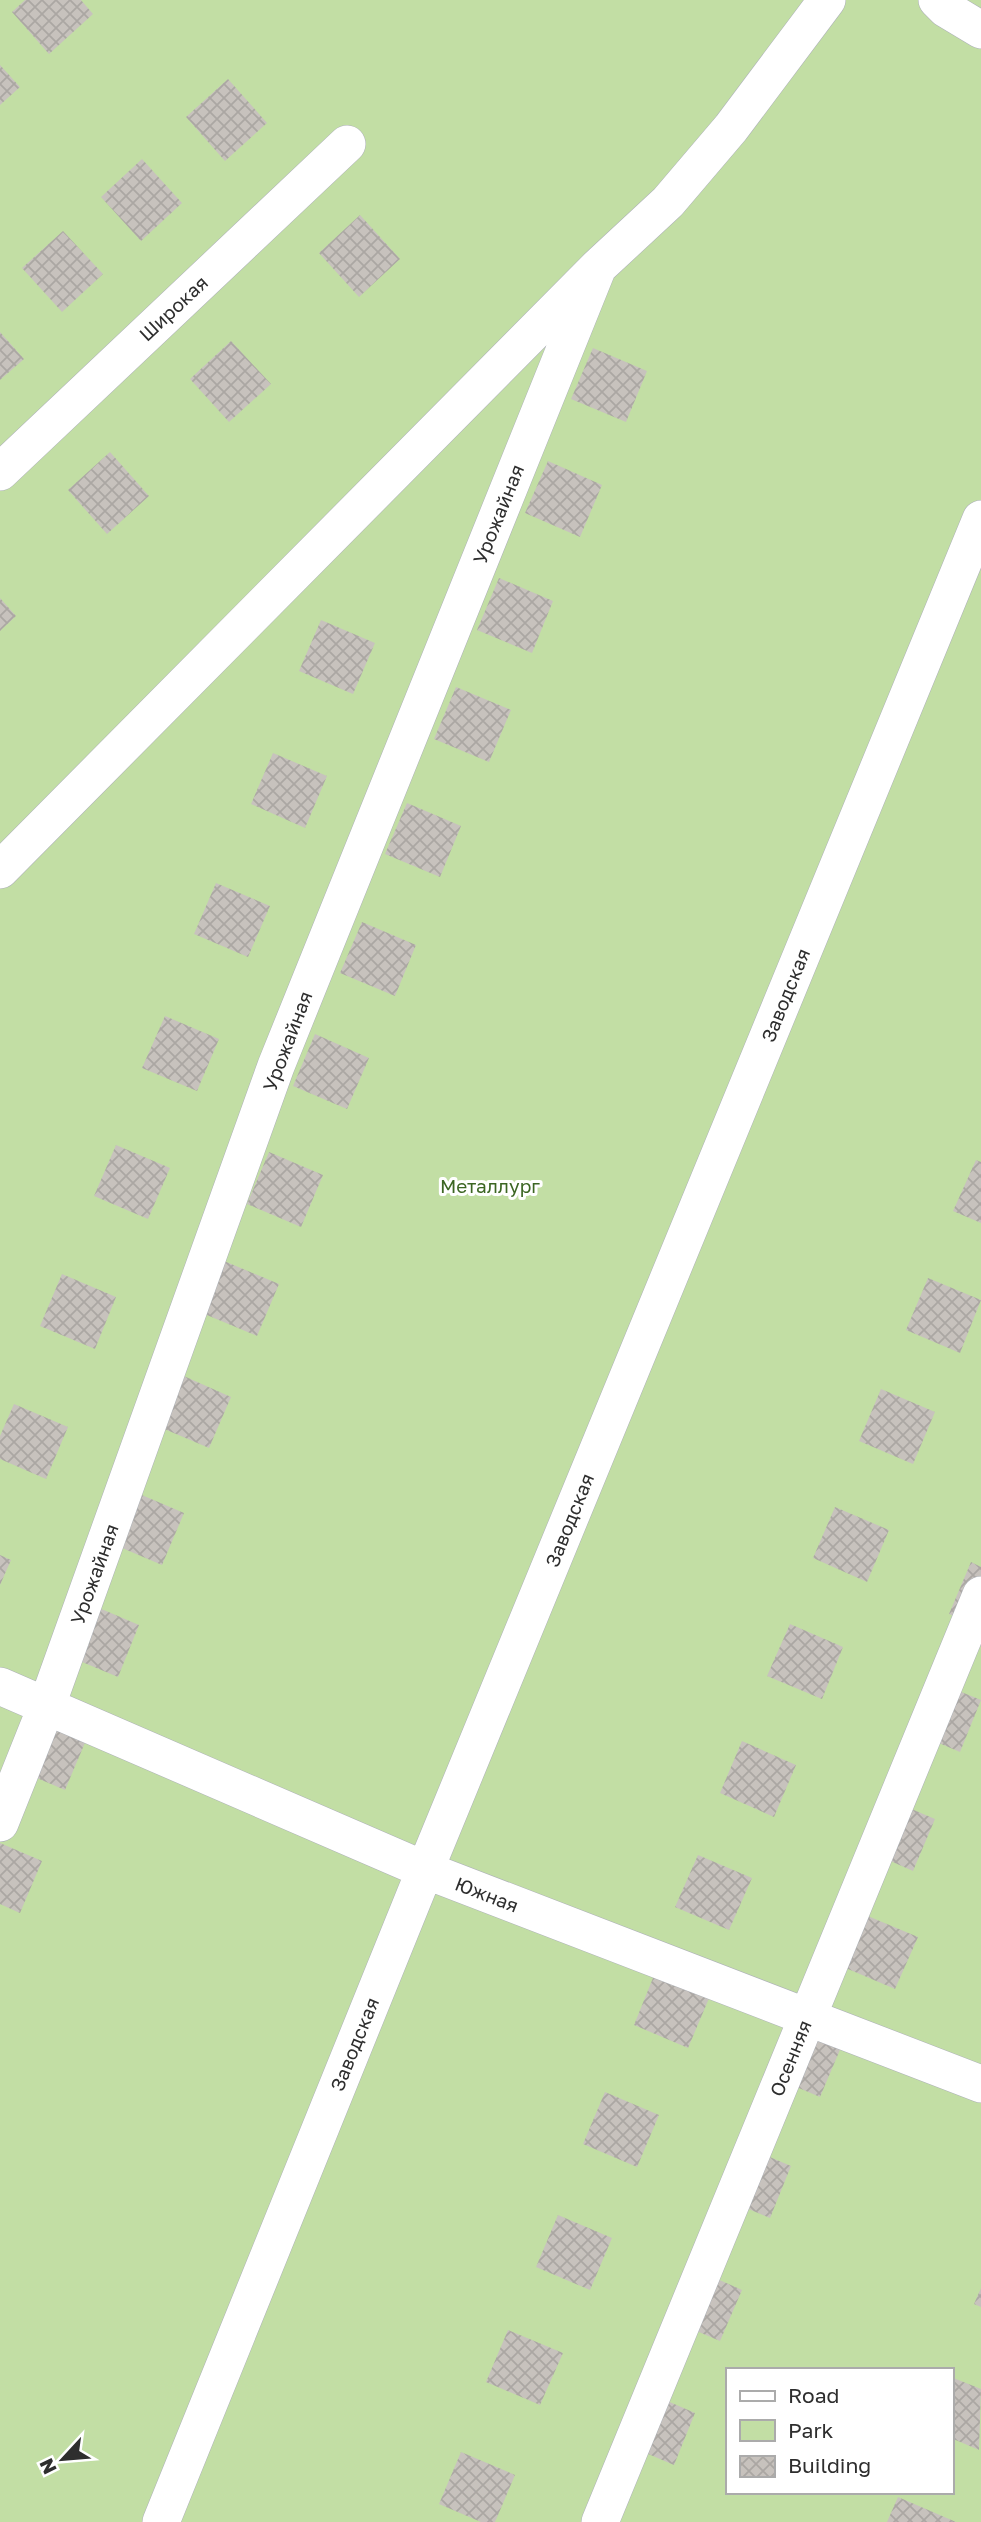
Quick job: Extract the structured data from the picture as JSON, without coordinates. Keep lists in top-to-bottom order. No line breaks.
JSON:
{"streets":{"street":["Широкая","Урожайная","Заводская","Южная","Осенняя"]},"crossings":[["Урожайная","Южная"],["Заводская","Южная"],["Южная","Осенняя"]],"parks":["Металлург"],"legend":["Road","Park","Building"],"north":"bottom left"}
